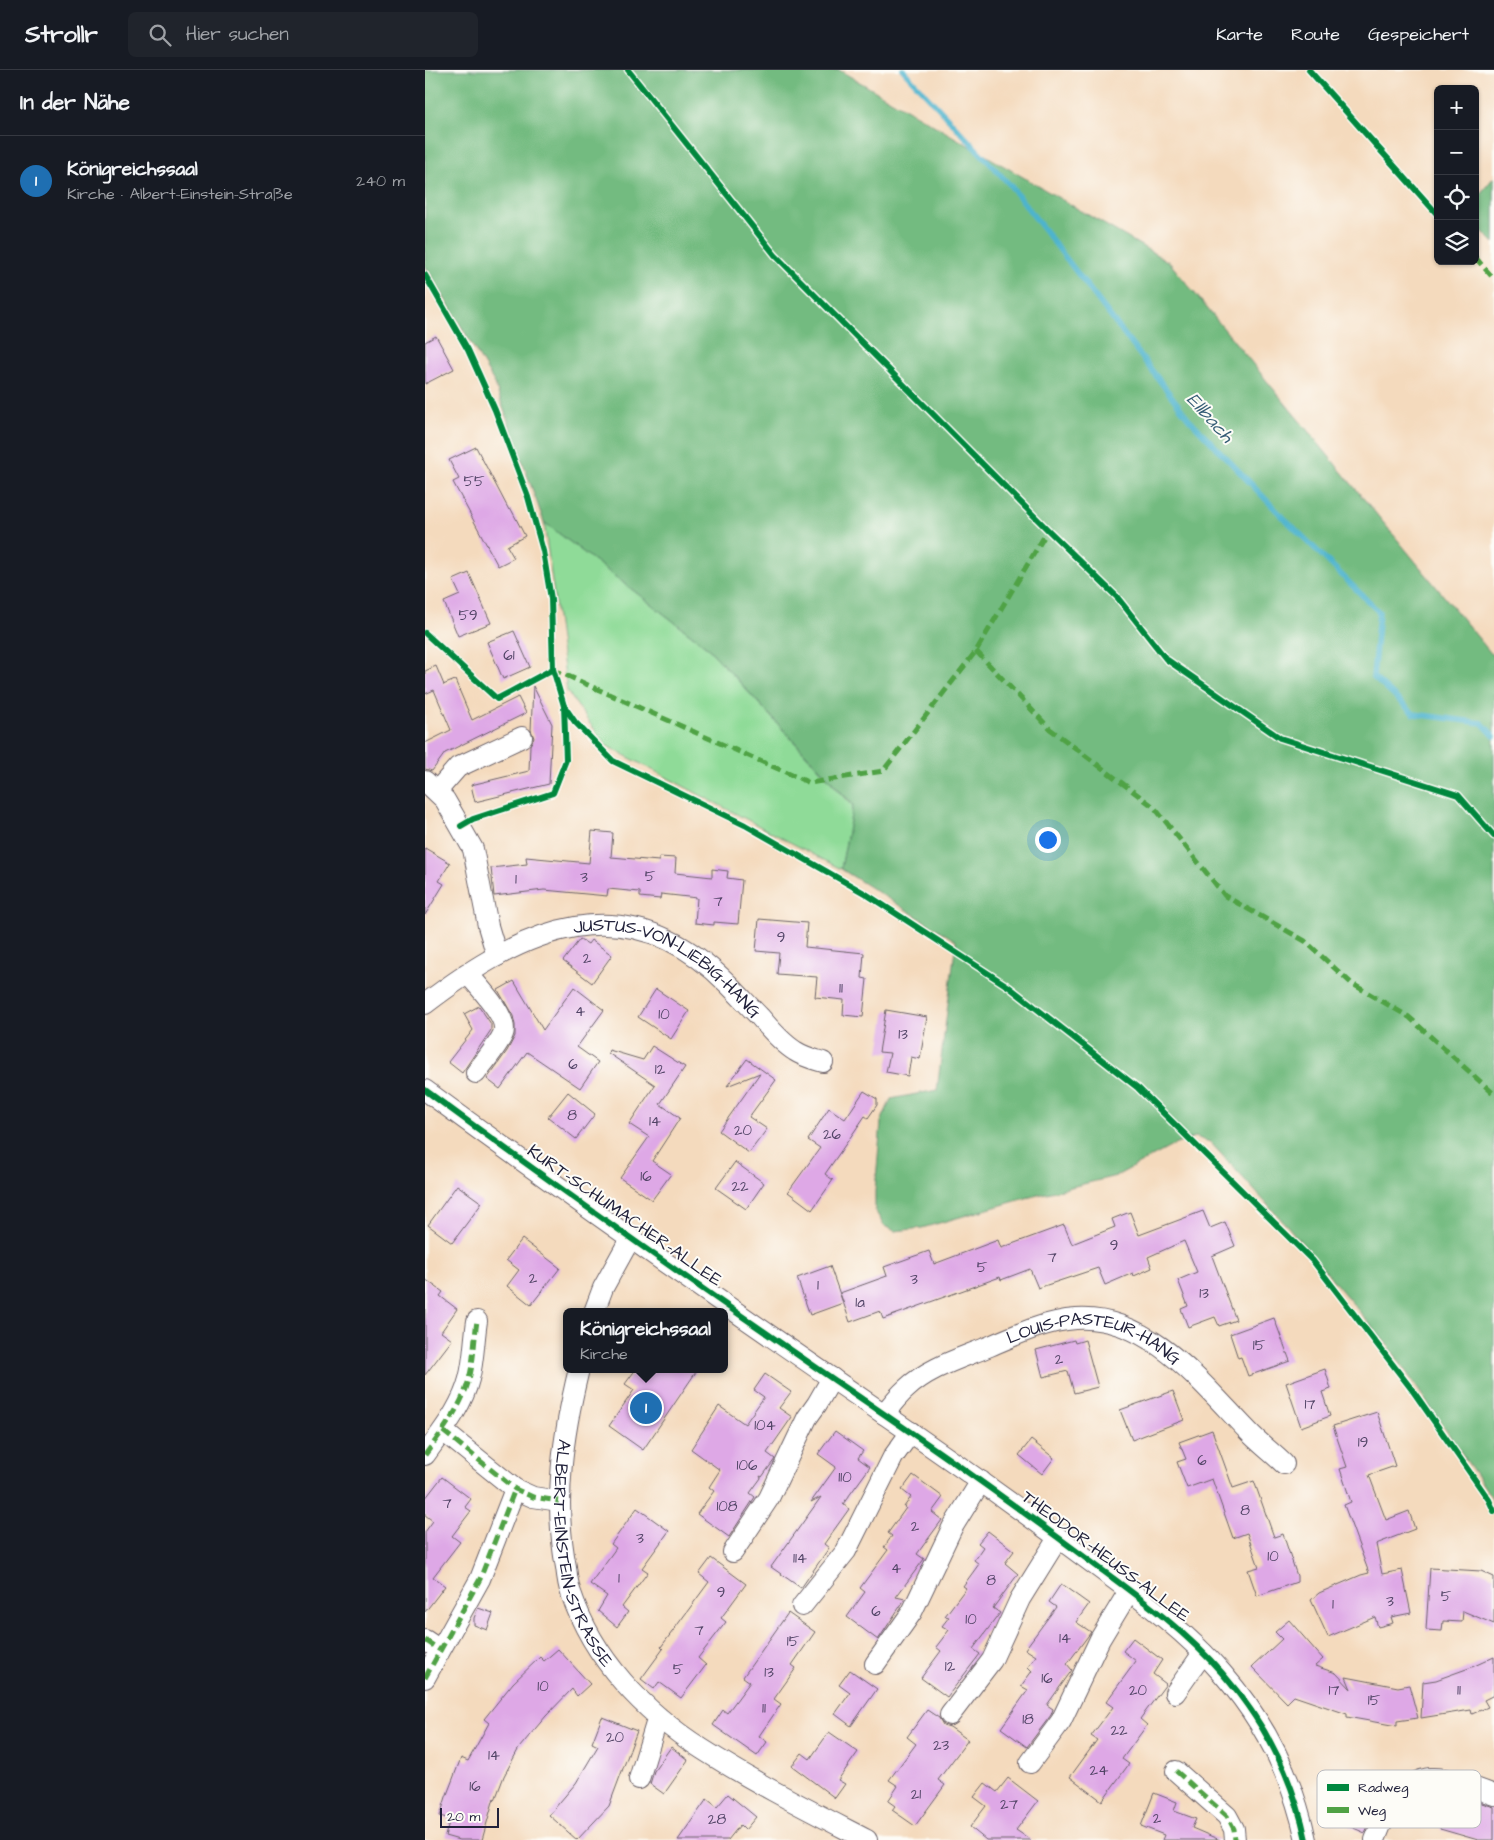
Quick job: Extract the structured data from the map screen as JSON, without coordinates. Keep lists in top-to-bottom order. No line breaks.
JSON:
{"streets":{"street":["JUSTUS-VON-LIEBIG-HANG","KURT-SCHUMACHER-ALLEE","LOUIS-PASTEUR-HANG","ALBERT-EINSTEIN-STRASSE","THEODOR-HEUSS-ALLEE"]},"crossings":[["KURT-SCHUMACHER-ALLEE","LOUIS-PASTEUR-HANG"],["KURT-SCHUMACHER-ALLEE","THEODOR-HEUSS-ALLEE"],["LOUIS-PASTEUR-HANG","THEODOR-HEUSS-ALLEE"]],"water":["Ellbach"],"house_numbers":["55","59","61","5","3","1","7","9","2","11","4","10","13","6","12","8","14","20","26","16","22","9","7","5","2","3","1","13","1a","15","2","17","104","19","6","106","110","7","108","8","2","3","10","114","4","1","8","9","5","3","1","6","10","7","14","15","12","5","13","16","10","20","17","11","15","11","18","22","20","23","14","24","16","21","27","2","28"],"legend":["Radweg","Weg"],"scale_bar":"20 m","page":{"header":"Strollr","search":"Hier suchen","nav":["Karte","Route","Gespeichert"],"heading":"In der Nähe","map_buttons":["+","−"],"list":[{"mark":"1","name":"Königreichssaal","note":"Kirche · Albert-Einstein-Straße","value":"240 m"}],"popup":["Königreichssaal","Kirche"],"pins":"1","scale":"20 m"}}
